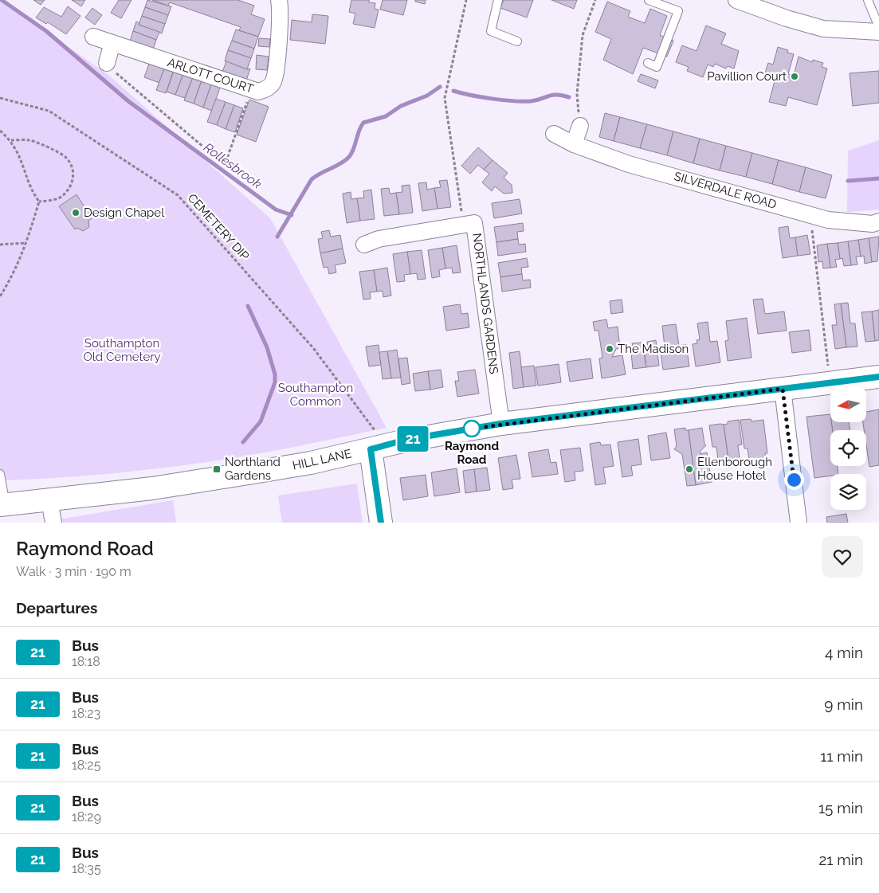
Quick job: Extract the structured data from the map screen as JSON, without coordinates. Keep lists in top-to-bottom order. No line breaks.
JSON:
{"streets":{"street":["ARLOTT COURT","SILVERDALE ROAD","NORTHLANDS GARDENS","HILL LANE"],"path":["CEMETERY DIP"]},"crossings":[["CEMETERY DIP","HILL LANE"],["NORTHLANDS GARDENS","HILL LANE"]],"water":["Rollesbrook"],"parks":["Southampton Old Cemetery","Southampton Common"],"places":{"other":["Pavillion Court","Design Chapel","The Madison","Raymond Road","Ellenborough House Hotel"],"transit":["Northland Gardens"]},"lines":["bus line 21"],"north":"left","page":{"on_map":"21","heading":[["Raymond Road","Walk · 3 min · 190 m"],"Departures"],"list":[{"mark":"21","name":"Bus","note":"18:18","value":"4 min"},{"mark":"21","name":"Bus","note":"18:23","value":"9 min"},{"mark":"21","name":"Bus","note":"18:25","value":"11 min"},{"mark":"21","name":"Bus","note":"18:29","value":"15 min"},{"mark":"21","name":"Bus","note":"18:35","value":"21 min"}]}}
